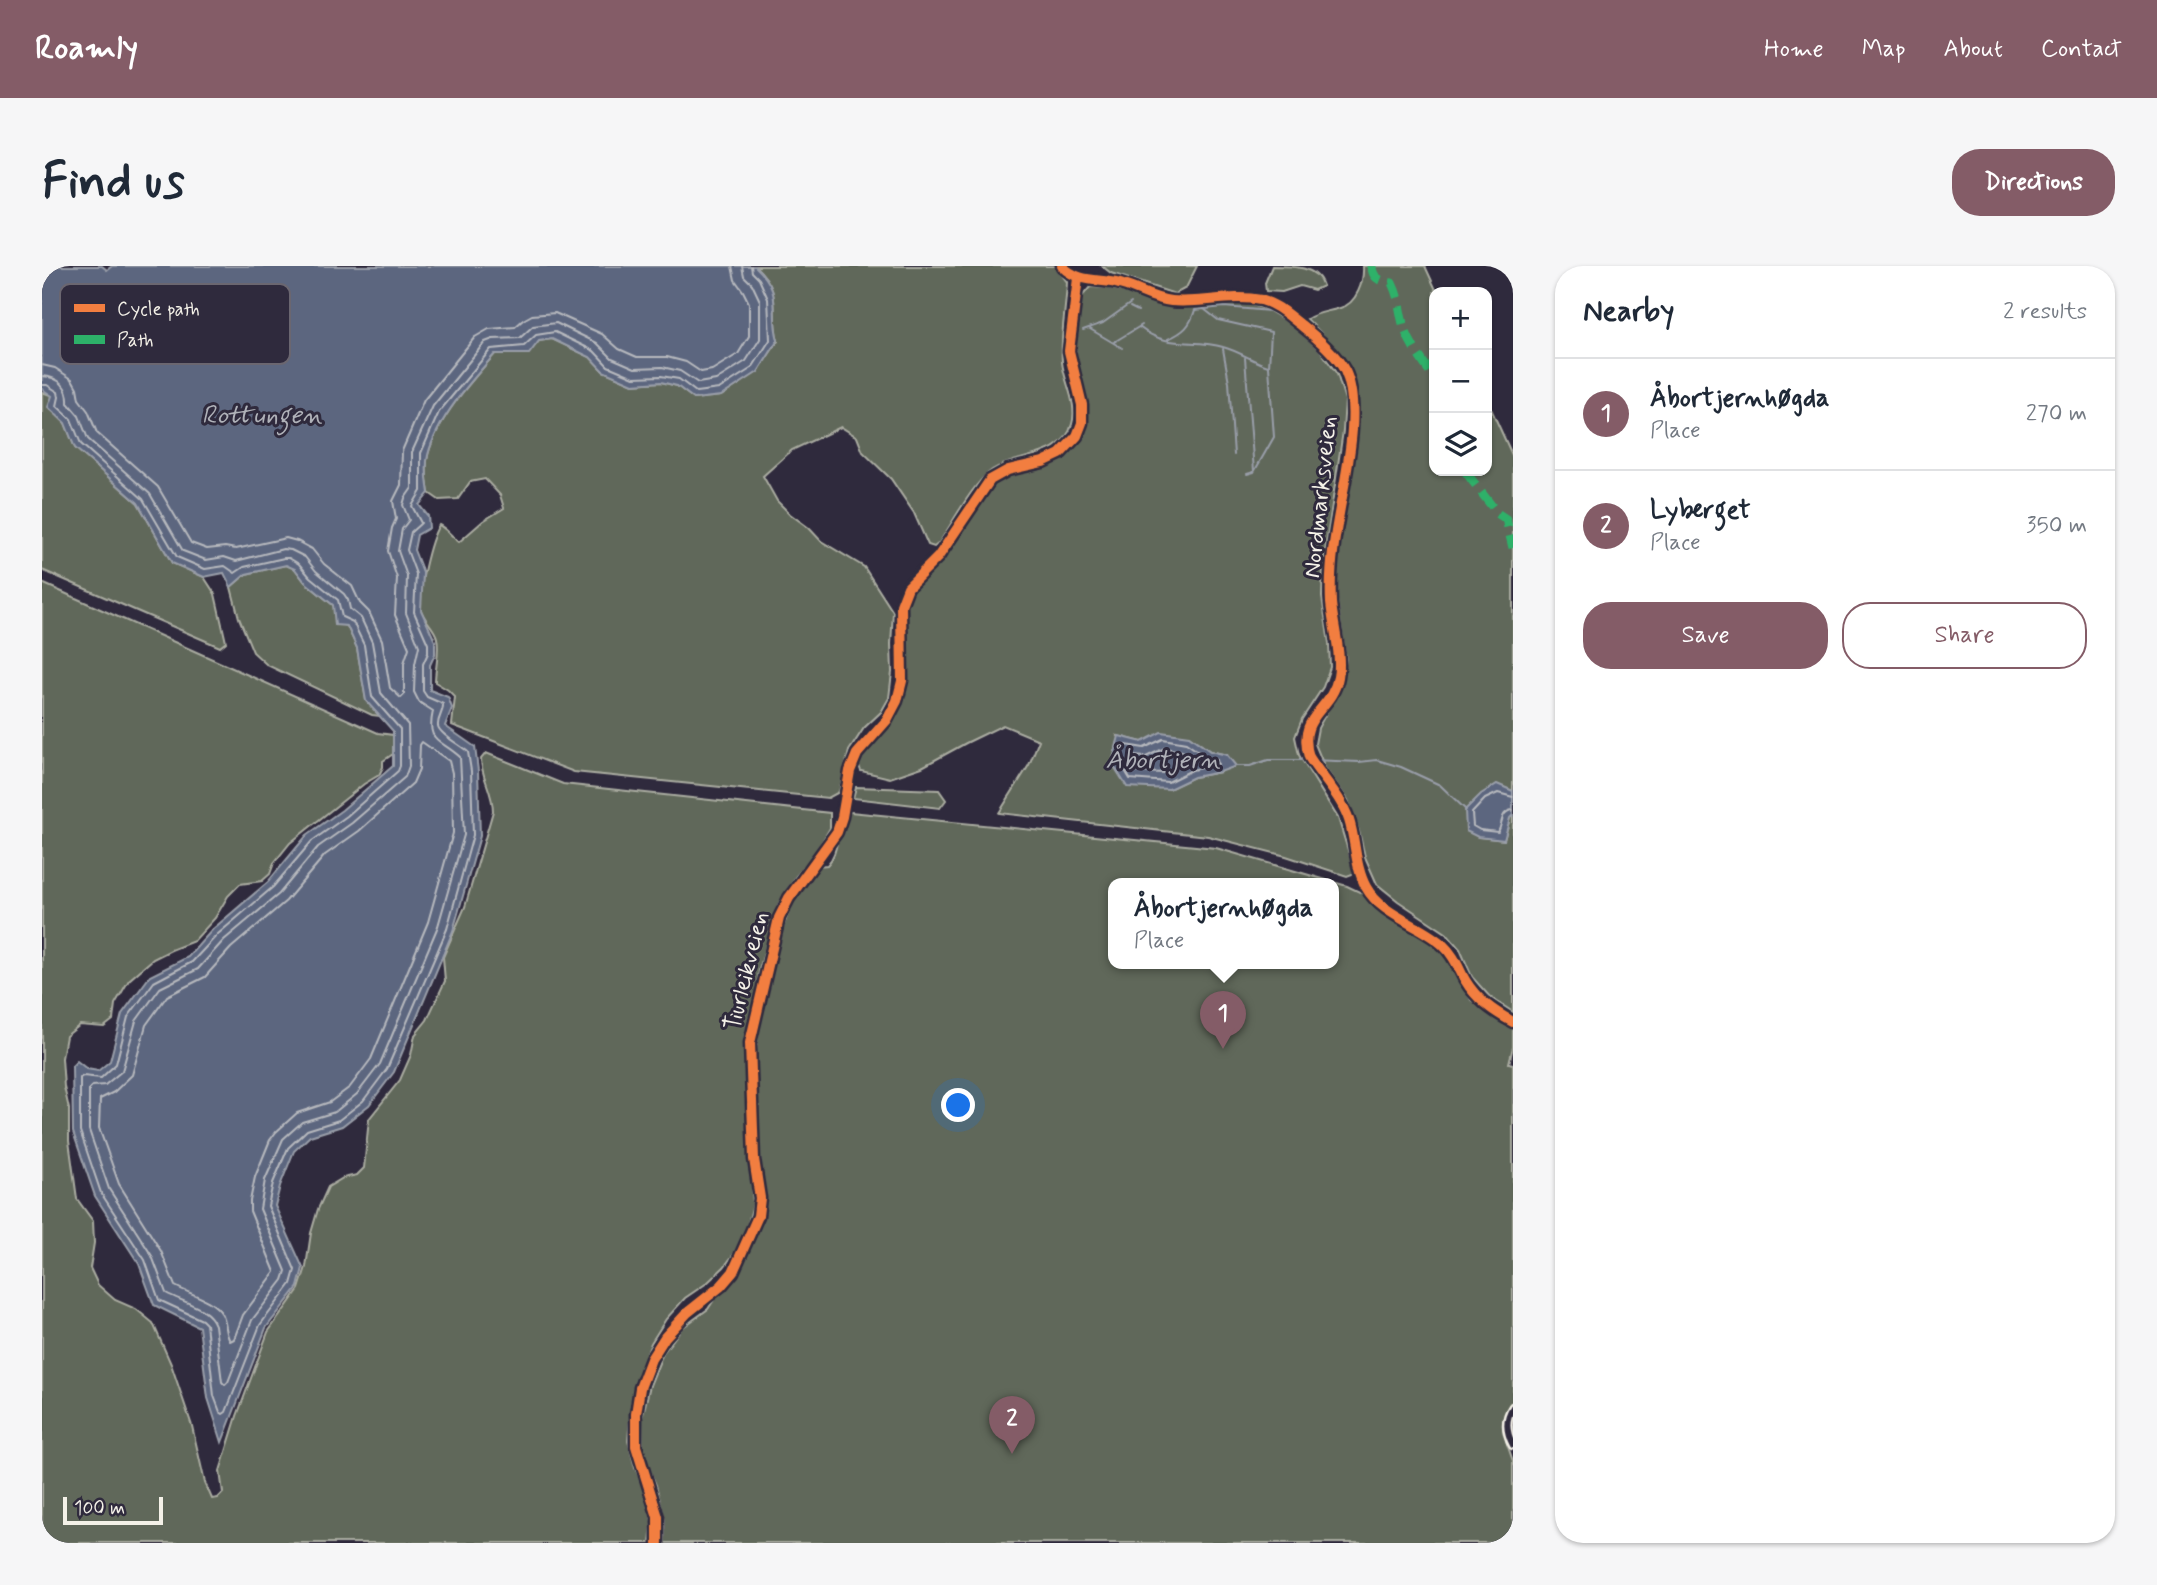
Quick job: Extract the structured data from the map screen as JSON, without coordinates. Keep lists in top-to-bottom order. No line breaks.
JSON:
{"streets":{"street":["Nordmarksveien","Tiurleikveien"]},"crossings":[["Nordmarksveien","Tiurleikveien"]],"water":["Rottungen","Åbortjern"],"legend":["Cycle path","Path"],"scale_bar":"100 m","page":{"header":"Roamly","nav":["Home","Map","About","Contact"],"buttons":["Directions",["Save","Share"]],"title":"Find us","heading":["Nearby","2 results"],"map_buttons":["+","−"],"list":[{"mark":"1","name":"Åbortjernhøgda","note":"Place","value":"270 m"},{"mark":"2","name":"Lyberget","note":"Place","value":"350 m"}],"popup":["Åbortjernhøgda","Place"],"pins":["1","2"],"scale":"100 m"}}
